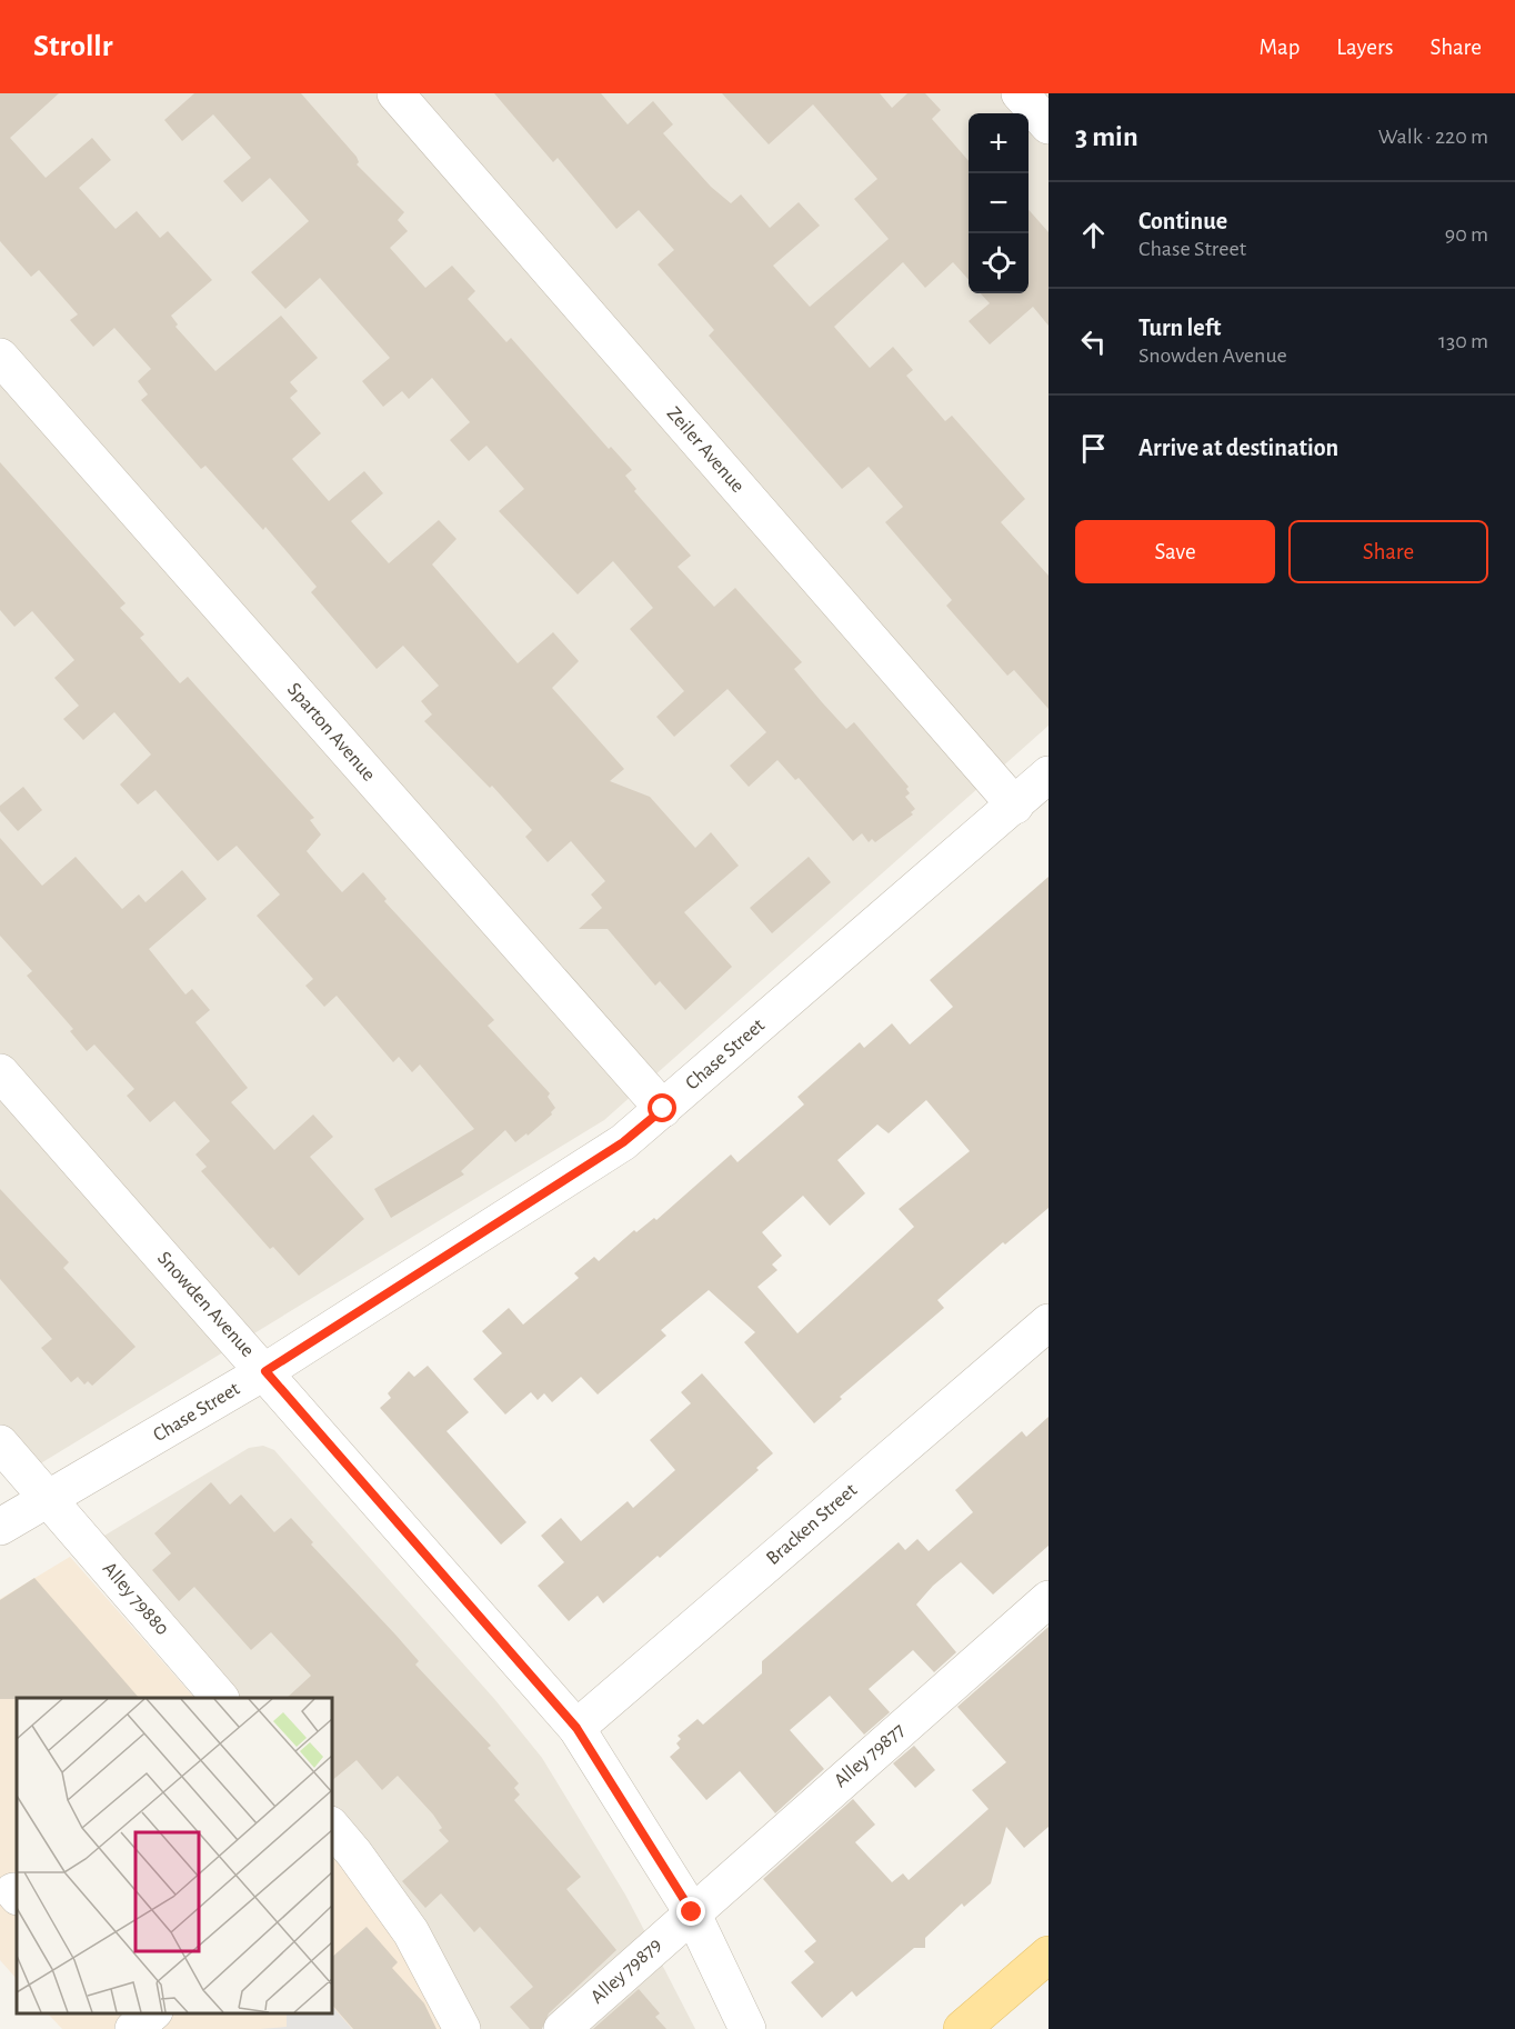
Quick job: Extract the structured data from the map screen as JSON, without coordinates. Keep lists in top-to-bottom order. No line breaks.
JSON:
{"streets":{"street":["Zeiler Avenue","Sparton Avenue","Chase Street","Snowden Avenue","Bracken Street","Alley 79880","Alley 79877","Alley 79879"]},"crossings":[["Zeiler Avenue","Chase Street"],["Sparton Avenue","Chase Street"],["Chase Street","Snowden Avenue"],["Chase Street","Alley 79880"],["Snowden Avenue","Bracken Street"],["Snowden Avenue","Alley 79877"],["Snowden Avenue","Alley 79879"],["Alley 79877","Alley 79879"]],"page":{"header":"Strollr","nav":["Map","Layers","Share"],"heading":["3 min","Walk · 220 m"],"map_buttons":["+","−"],"list":[["Continue","Chase Street","90 m"],["Turn left","Snowden Avenue","130 m"],"Arrive at destination"],"buttons":["Save","Share"]}}
